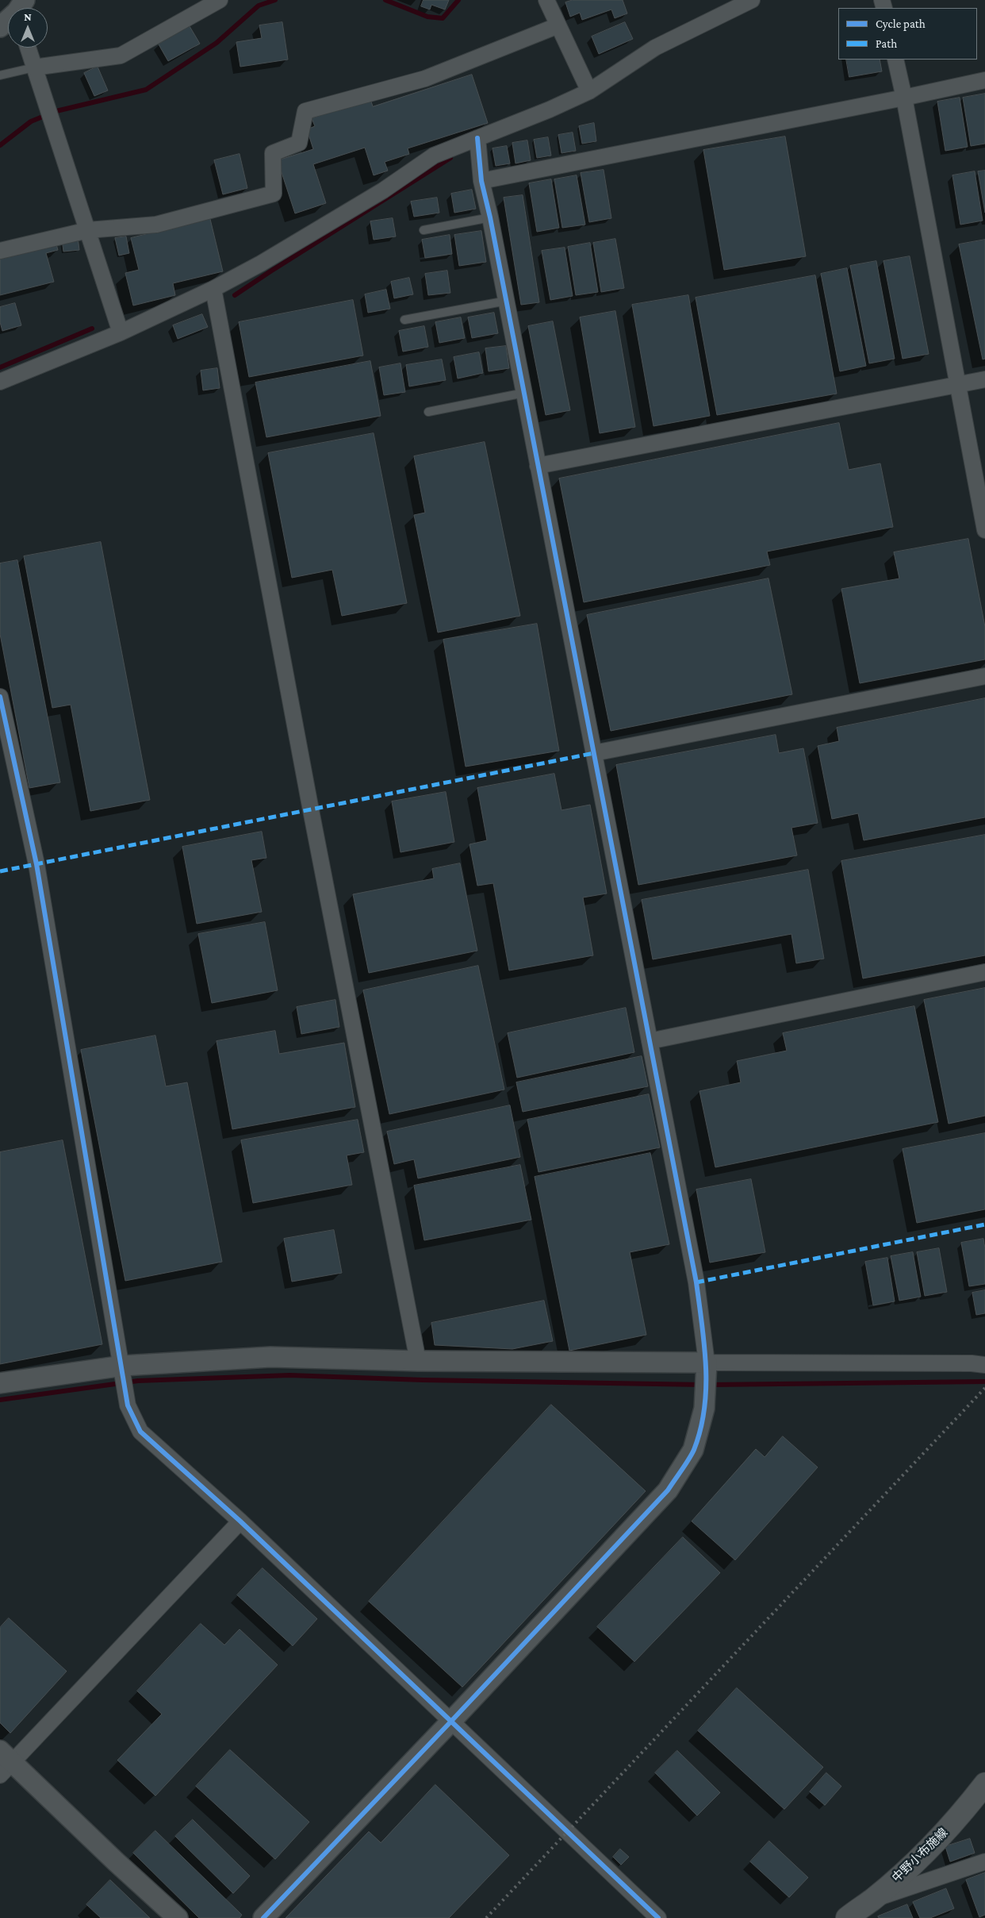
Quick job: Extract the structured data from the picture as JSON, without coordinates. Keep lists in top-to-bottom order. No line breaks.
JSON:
{"streets":{"main road":["中野小布施線"]},"legend":["Cycle path","Path"],"north":"top"}
